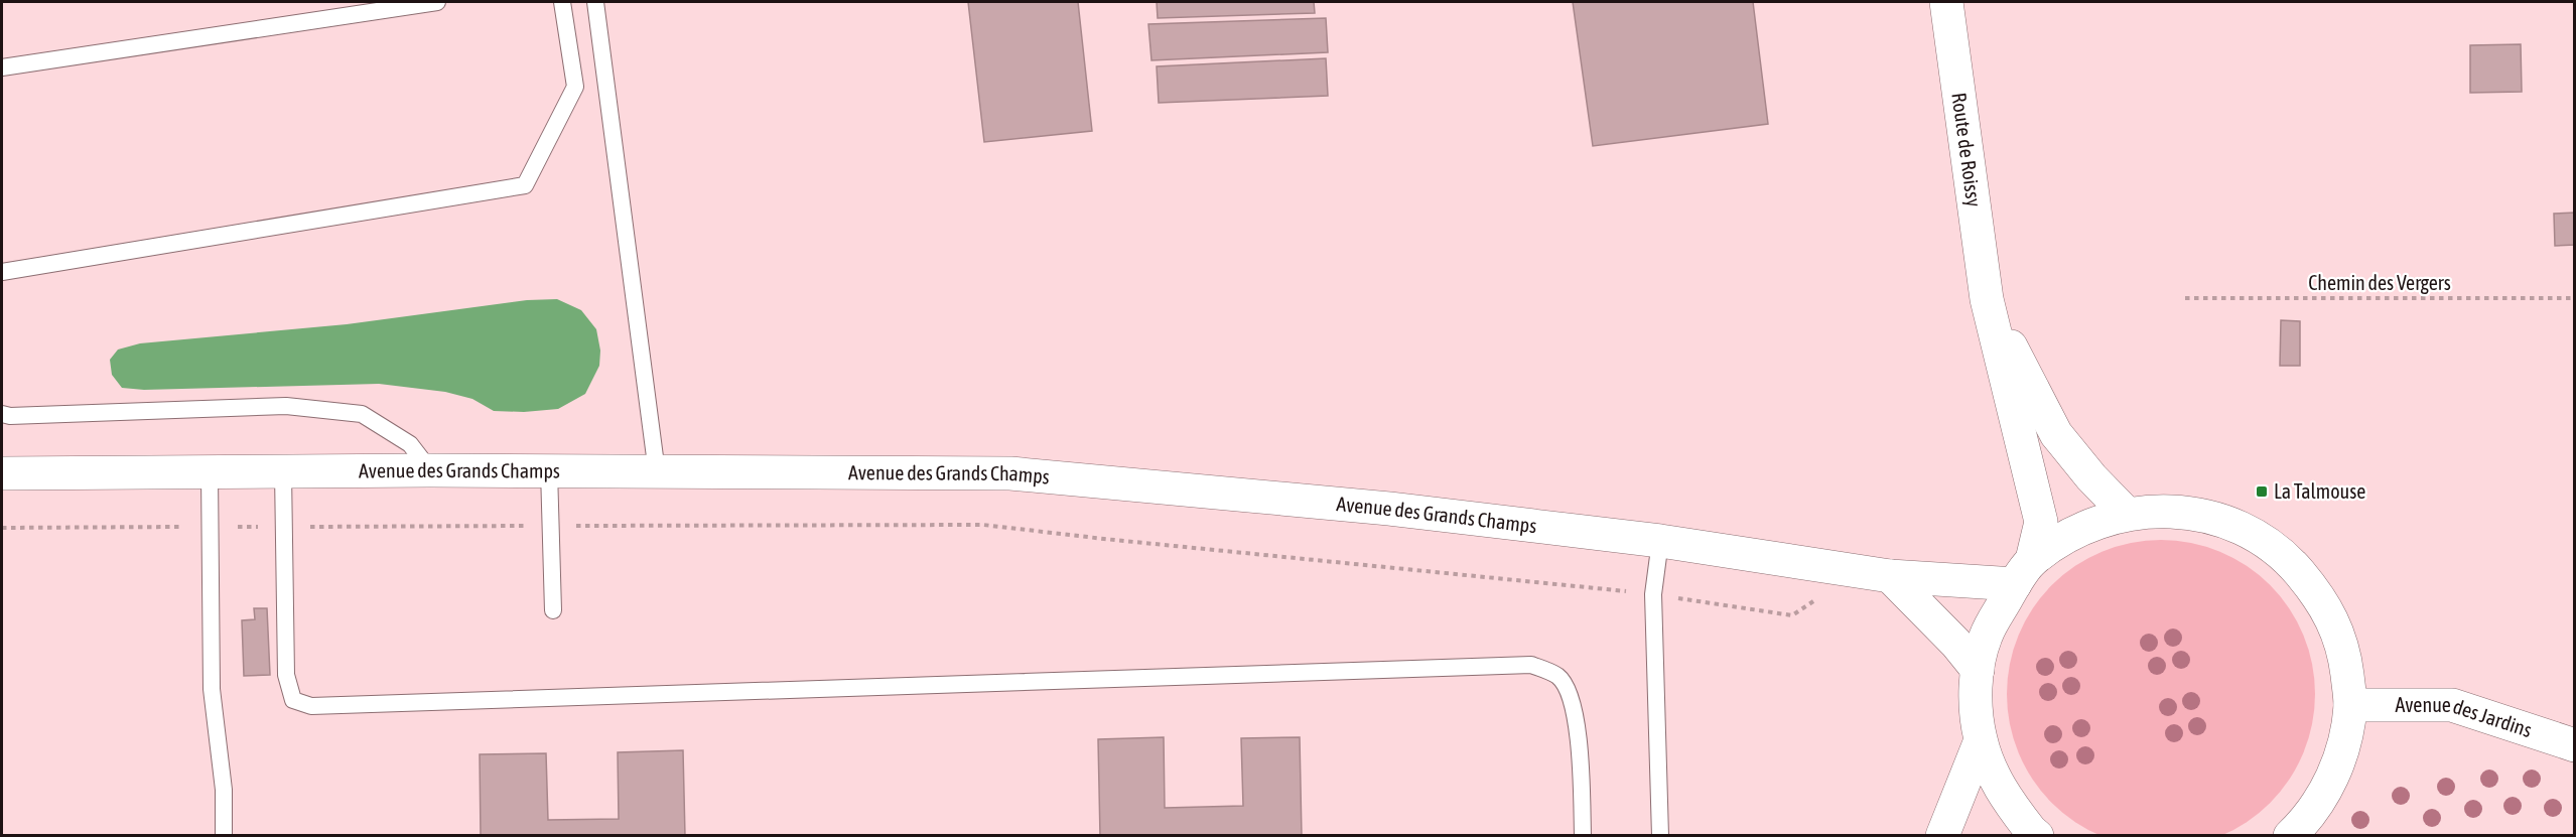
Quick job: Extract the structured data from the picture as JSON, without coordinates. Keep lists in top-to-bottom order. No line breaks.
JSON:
{"streets":{"main road":["Route de Roissy","Avenue des Grands Champs","Avenue des Jardins"],"path":["Chemin des Vergers"]},"places":{"transit":["La Talmouse"]}}
